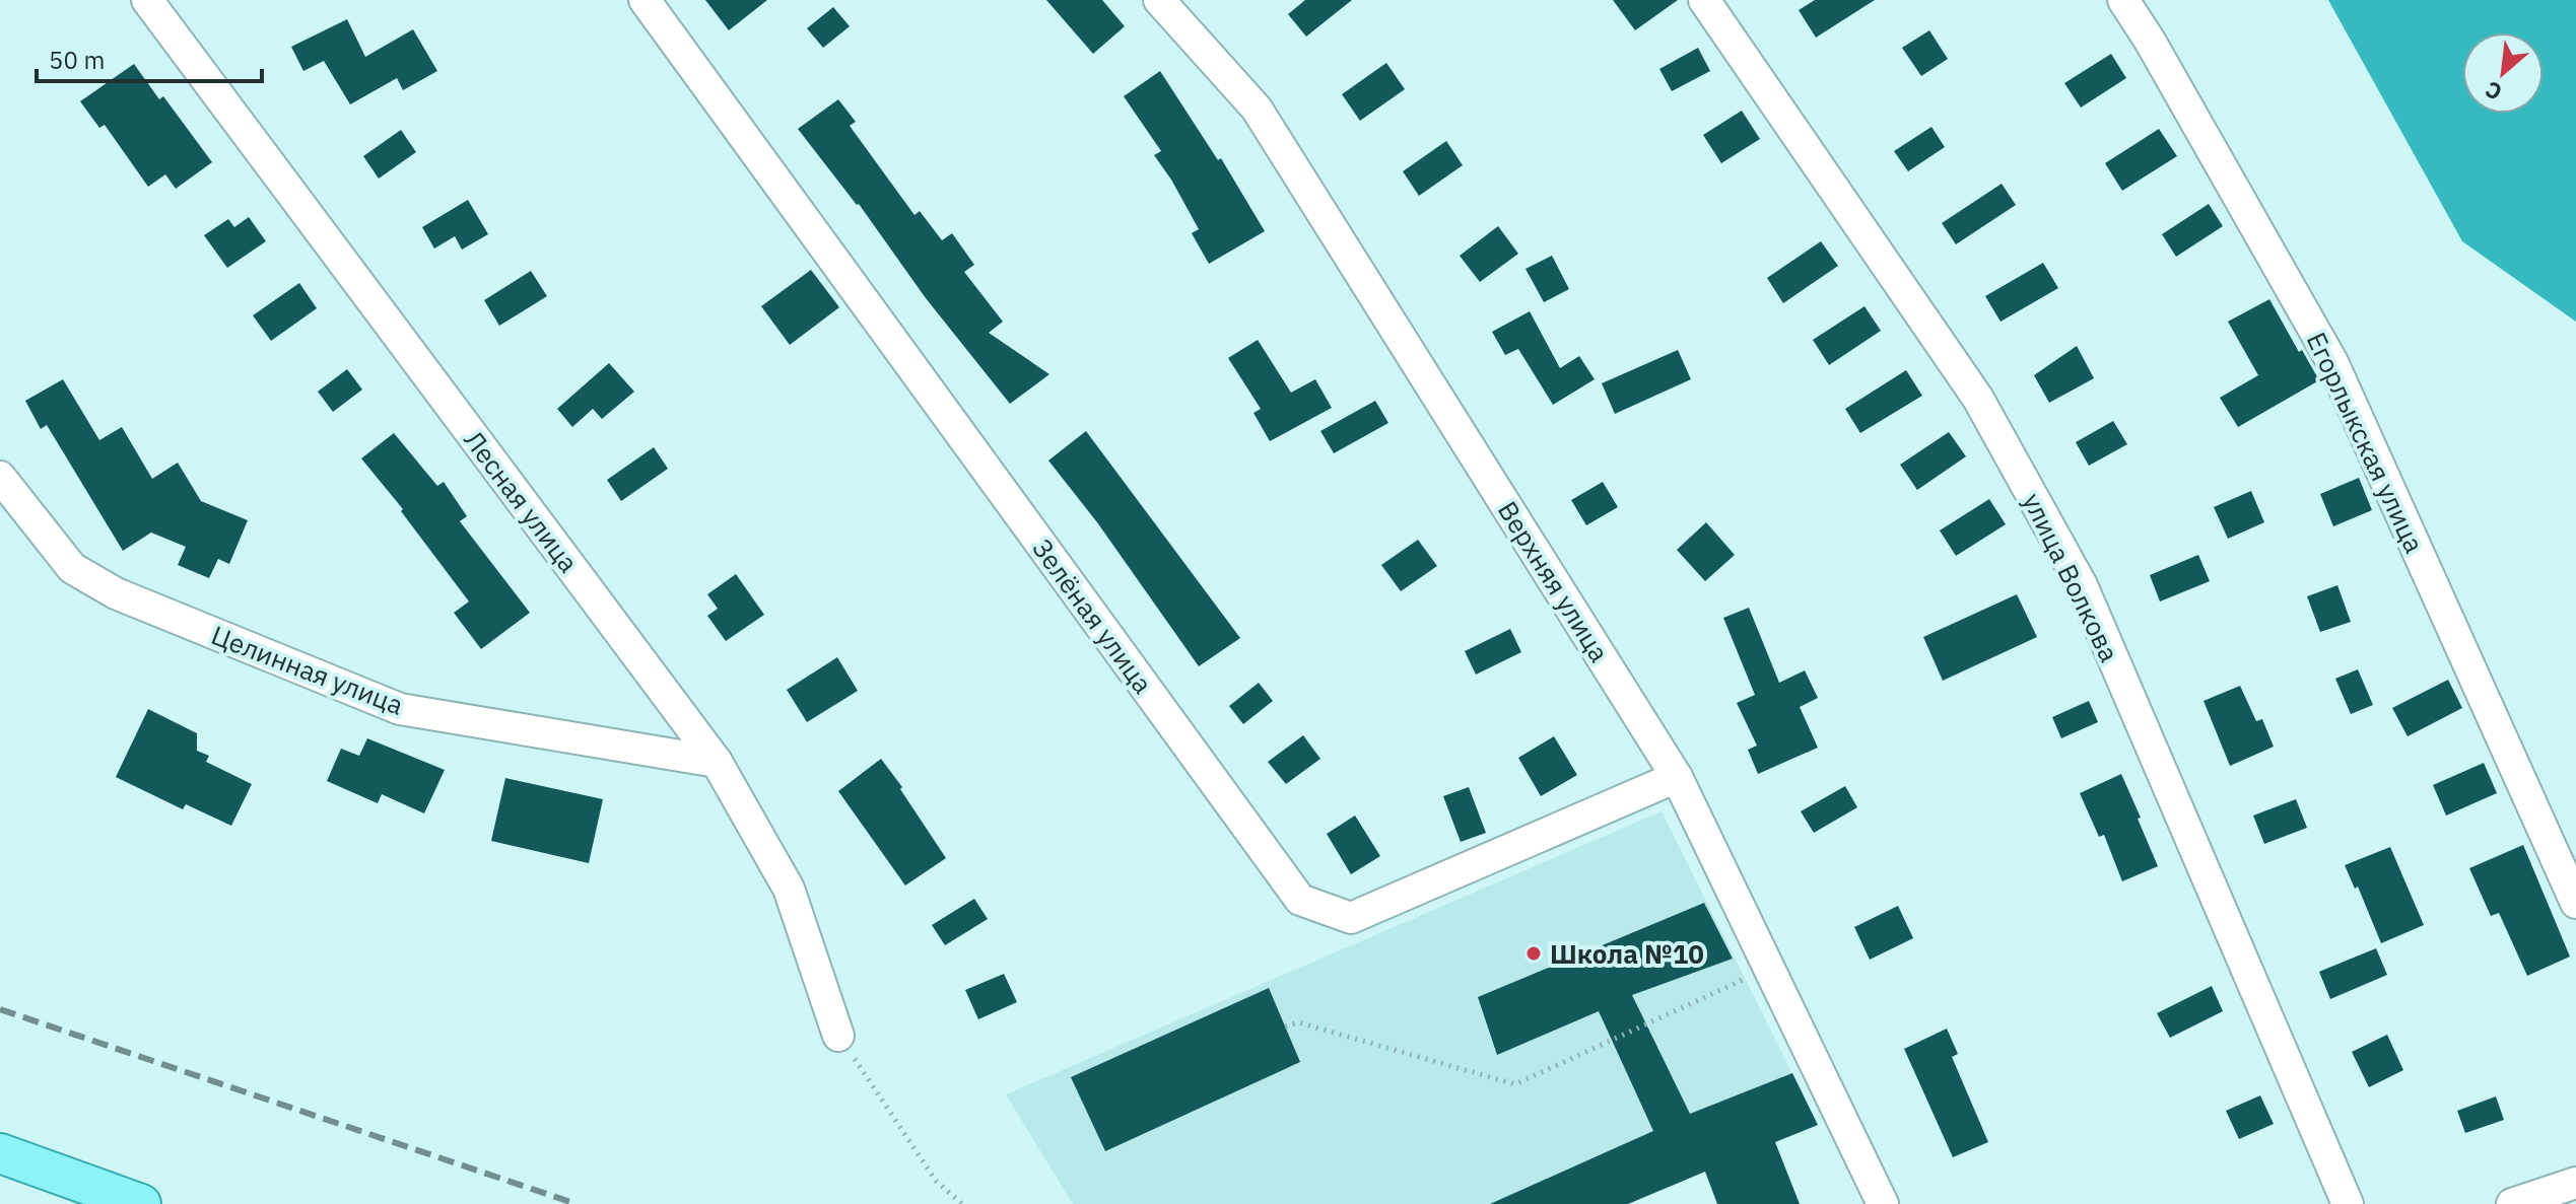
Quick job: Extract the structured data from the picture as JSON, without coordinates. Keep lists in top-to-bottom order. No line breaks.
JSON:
{"streets":{"street":["Егорлыкская улица","Лесная улица","улица Волкова","Верхняя улица","Зелёная улица","Целинная улица"]},"crossings":[["Лесная улица","Целинная улица"],["Верхняя улица","Зелёная улица"]],"places":["Школа №10"],"scale_bar":"50 m","north":"bottom left"}
